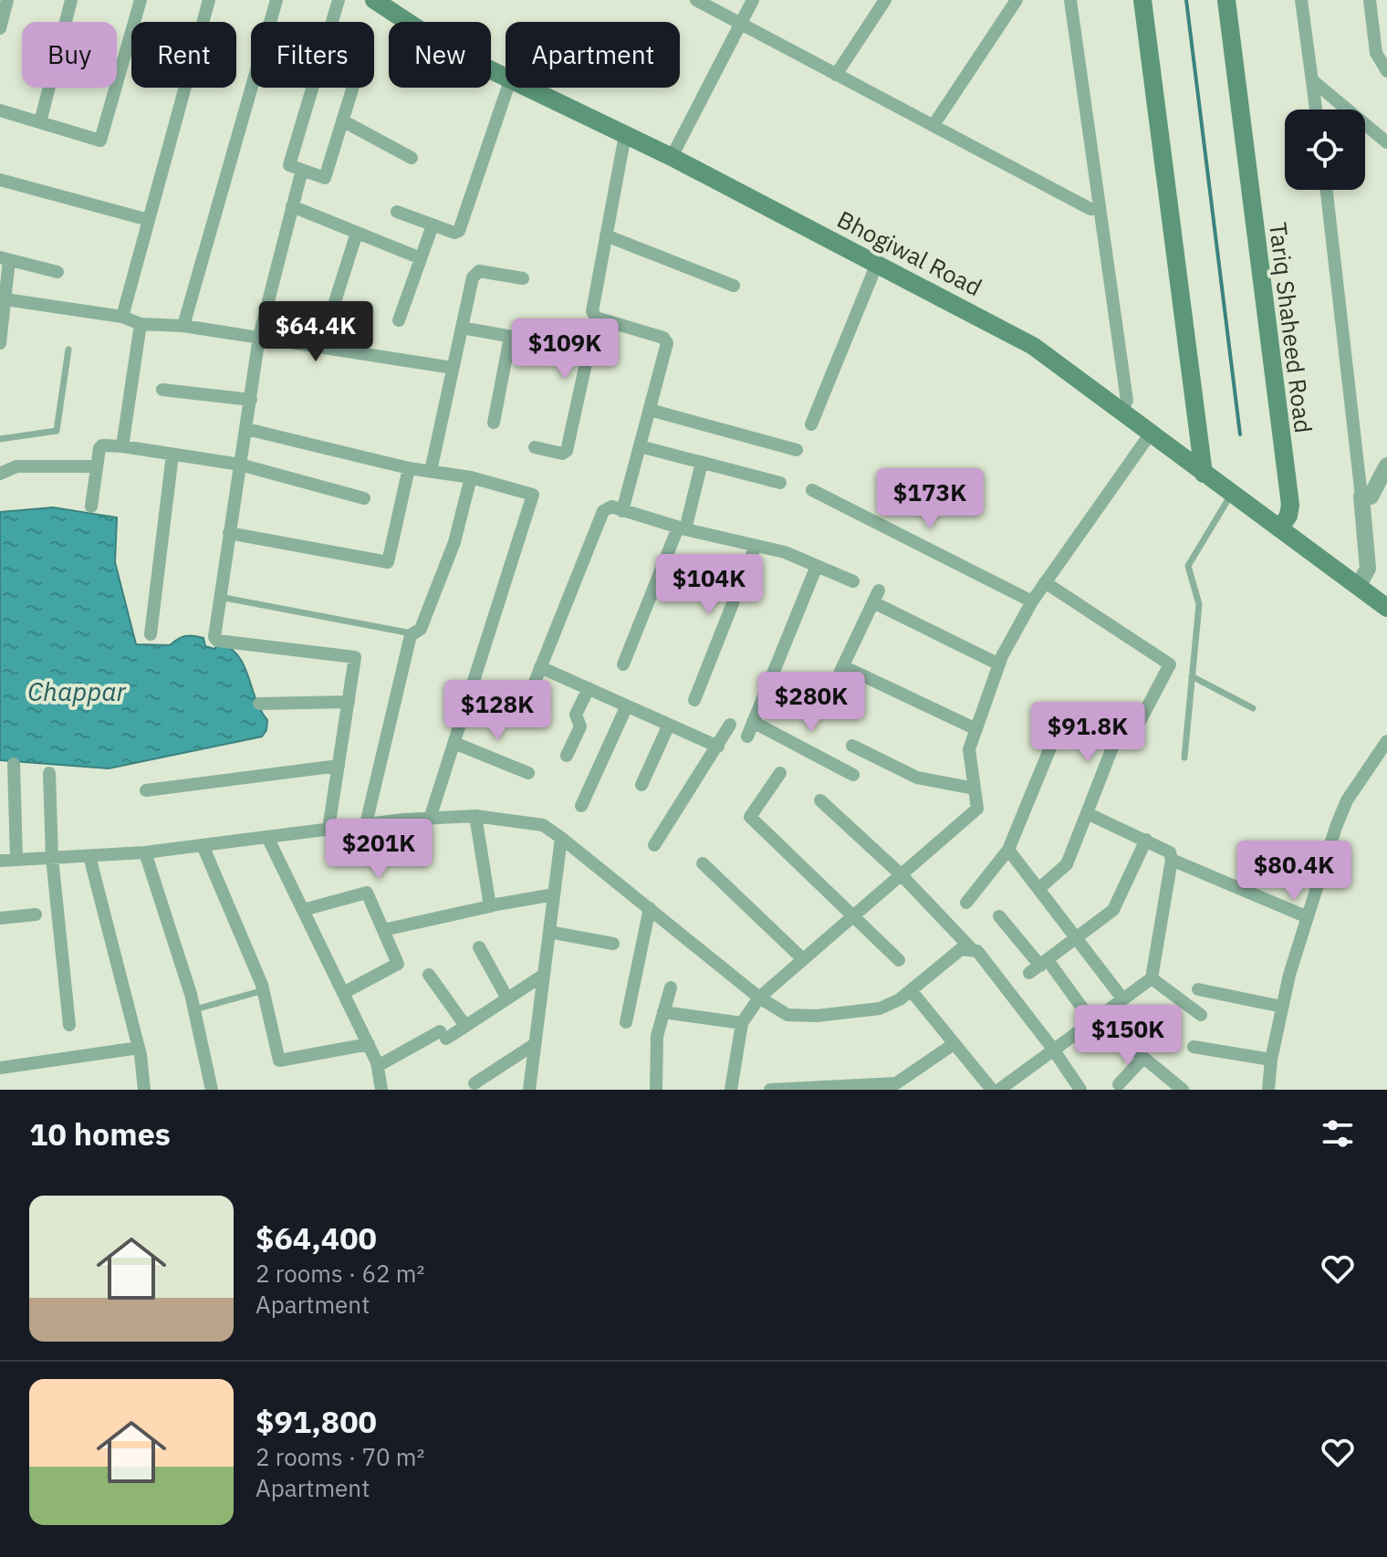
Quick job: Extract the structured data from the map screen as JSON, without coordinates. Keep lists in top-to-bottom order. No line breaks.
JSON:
{"streets":{"main road":["Bhogiwal Road","Tariq Shaheed Road"]},"crossings":[["Bhogiwal Road","Tariq Shaheed Road"]],"water":["Chappar"],"page":{"chip":["Buy","Rent","Filters","New","Apartment"],"price":["$64.4K","$109K","$173K","$104K","$280K","$128K","$91.8K","$201K","$80.4K","$150K"],"heading":"10 homes","list":[{"name":"$64,400","note":"2 rooms · 62 m² · Apartment"},{"name":"$91,800","note":"2 rooms · 70 m² · Apartment"}]}}
